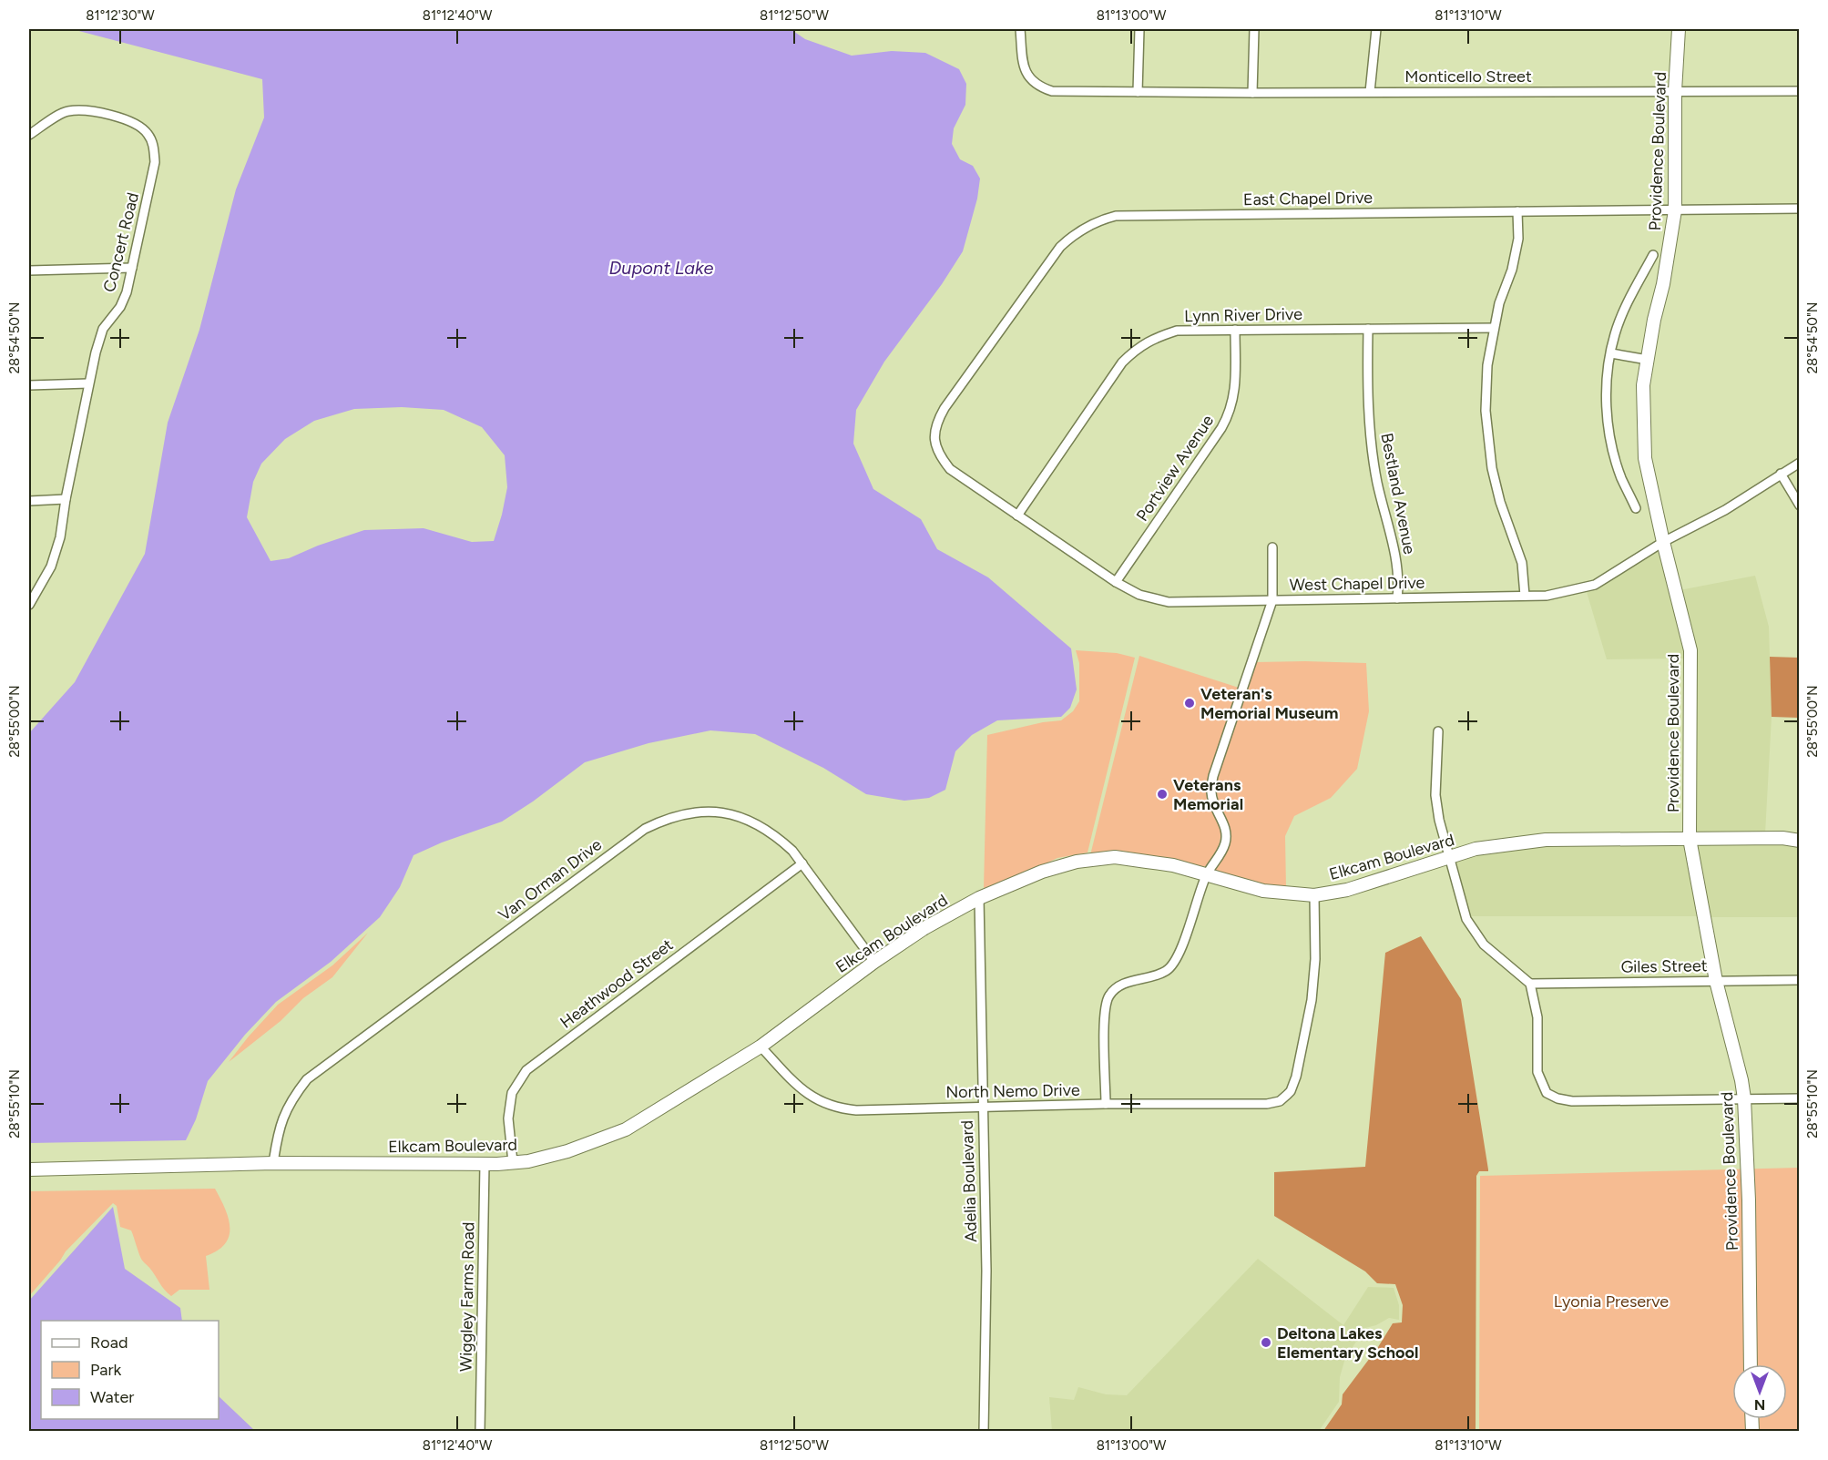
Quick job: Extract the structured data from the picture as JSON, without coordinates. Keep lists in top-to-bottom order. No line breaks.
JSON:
{"streets":{"street":["Monticello Street","Providence Boulevard","East Chapel Drive","Concert Road","Lynn River Drive","Portview Avenue","Bestland Avenue","West Chapel Drive","Elkcam Boulevard","Van Orman Drive","Giles Street","Heathwood Street","North Nemo Drive","Adelia Boulevard","Wiggley Farms Road"]},"crossings":[["Monticello Street","Providence Boulevard"],["Providence Boulevard","East Chapel Drive"],["Providence Boulevard","West Chapel Drive"],["Providence Boulevard","Elkcam Boulevard"],["Providence Boulevard","Giles Street"],["East Chapel Drive","West Chapel Drive"],["Lynn River Drive","Portview Avenue"],["Lynn River Drive","Bestland Avenue"],["Lynn River Drive","West Chapel Drive"],["Portview Avenue","West Chapel Drive"],["Bestland Avenue","West Chapel Drive"],["Elkcam Boulevard","Van Orman Drive"],["Elkcam Boulevard","Heathwood Street"],["Elkcam Boulevard","North Nemo Drive"],["Elkcam Boulevard","Adelia Boulevard"],["Elkcam Boulevard","Wiggley Farms Road"],["Van Orman Drive","Heathwood Street"],["North Nemo Drive","Adelia Boulevard"]],"water":["Dupont Lake"],"parks":["Lyonia Preserve"],"places":["Veteran's Memorial Museum","Veterans Memorial","Deltona Lakes Elementary School"],"legend":["Road","Park","Water"],"north":"bottom","coordinates":["81°12'30\"W","81°12'40\"W","81°12'50\"W","81°13'00\"W","81°13'10\"W","28°54'50\"N","28°55'00\"N","28°55'10\"N"]}
